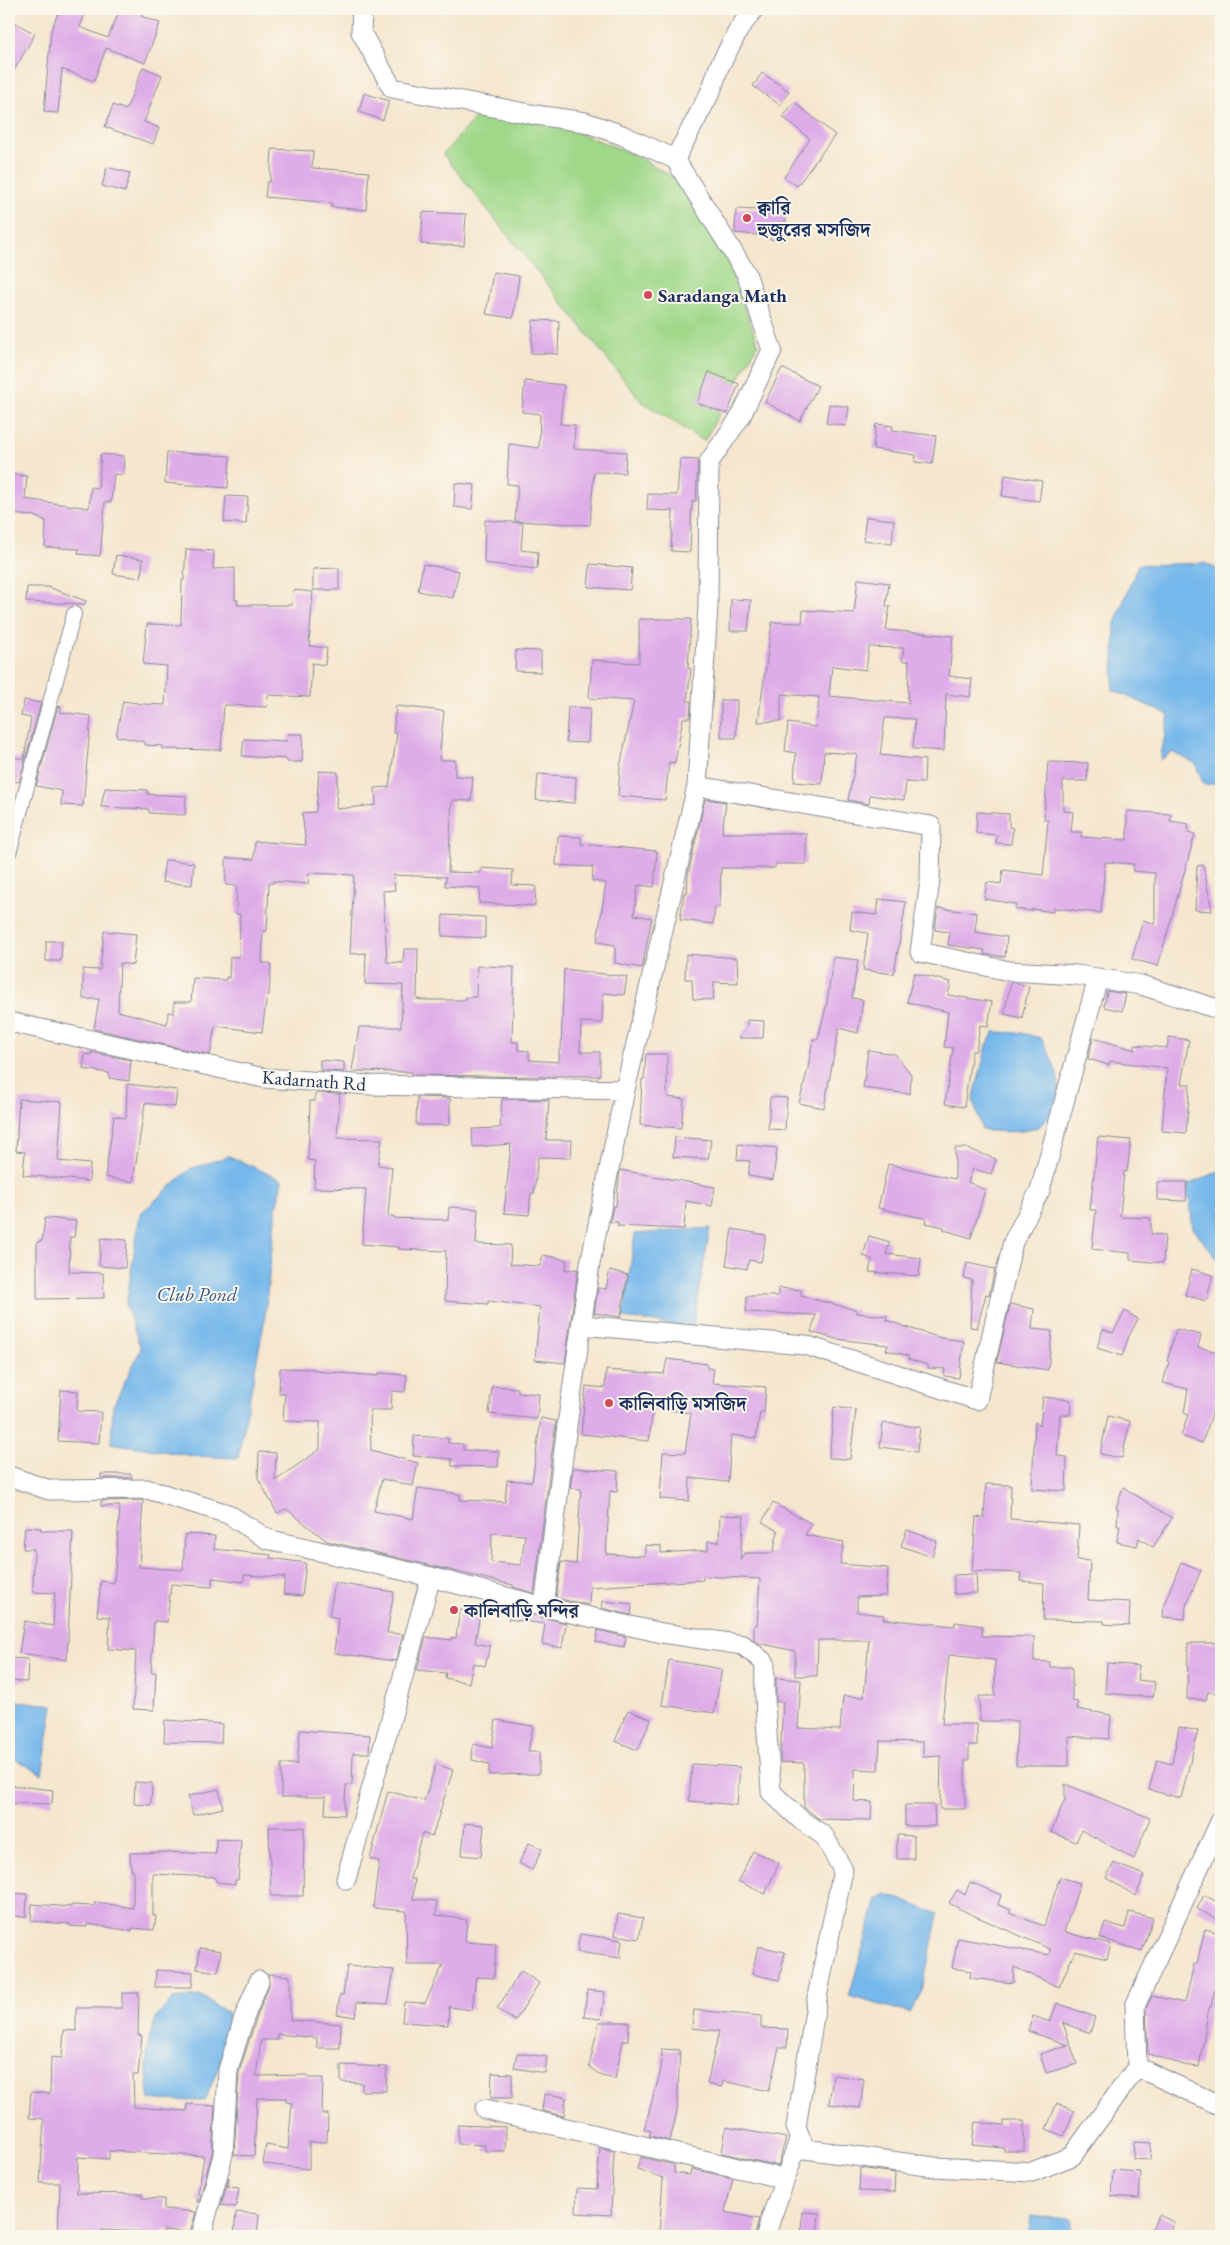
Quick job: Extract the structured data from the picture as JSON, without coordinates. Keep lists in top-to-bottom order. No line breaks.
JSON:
{"streets":{"street":["Kadarnath Rd"]},"water":["Club Pond"],"places":["ক্বারি হুজুরের মসজিদ","Saradanga Math","কালিবাড়ি মসজিদ","কালিবাড়ি মন্দির"]}
